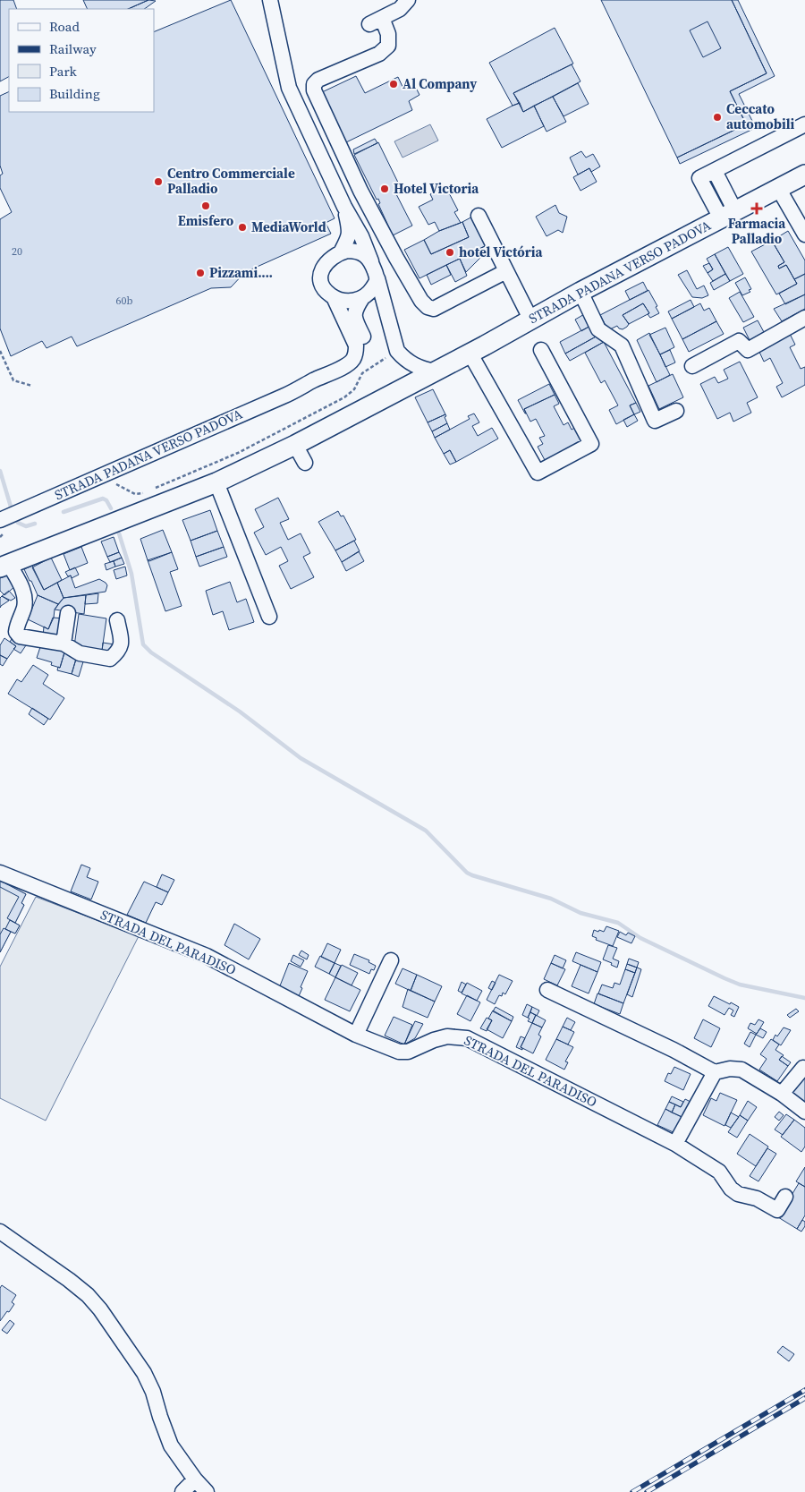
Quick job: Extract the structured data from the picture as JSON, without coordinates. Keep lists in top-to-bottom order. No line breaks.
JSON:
{"streets":{"main road":["STRADA PADANA VERSO PADOVA"],"street":["STRADA DEL PARADISO"]},"places":{"other":["Al Company","Ceccato automobili","Centro Commerciale Palladio","Hotel Victoria","Emisfero","MediaWorld","hotel Victória","Pizzami...."],"health":["Farmacia Palladio"]},"house_numbers":["20","60b"],"legend":["Road","Railway","Park","Building"]}
